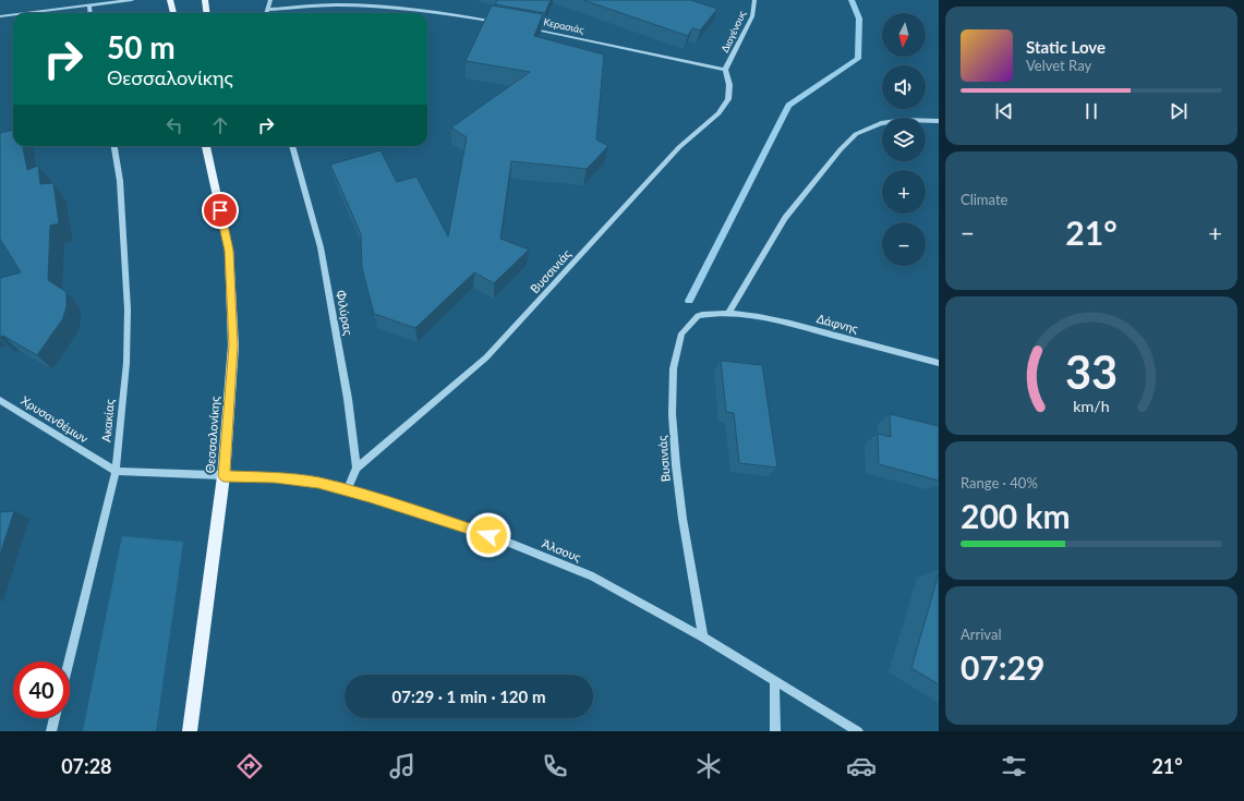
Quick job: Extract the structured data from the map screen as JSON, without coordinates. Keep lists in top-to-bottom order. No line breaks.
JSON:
{"streets":{"main road":["Θεσσαλονίκης"],"street":["Κερασιάς","Διογένους","Βυσσινιάς","Φιλύρας","Δάφνης","Χρυσανθέμων","Ακακίας","Βυσινιάς","Άλσους"]},"crossings":[["Κερασιάς","Διογένους"],["Κερασιάς","Βυσσινιάς"],["Διογένους","Βυσσινιάς"],["Βυσσινιάς","Φιλύρας"],["Δάφνης","Βυσινιάς"],["Χρυσανθέμων","Ακακίας"],["Χρυσανθέμων","Θεσσαλονίκης"],["Χρυσανθέμων","Άλσους"],["Θεσσαλονίκης","Άλσους"],["Βυσινιάς","Άλσους"]],"north":"bottom","page":{"map_buttons":["+","−"],"turn":["50 m","Θεσσαλονίκης"],"song":["Static Love","Velvet Ray"],"tile":["Climate",["Range · 40%","200 km"],["Arrival","07:29"]],"heat":["−","21°","+"],"limit":"40","trip":"07:29 · 1 min · 120 m","tabs":["07:28","21°"],"gauge":["33","km/h"]}}
